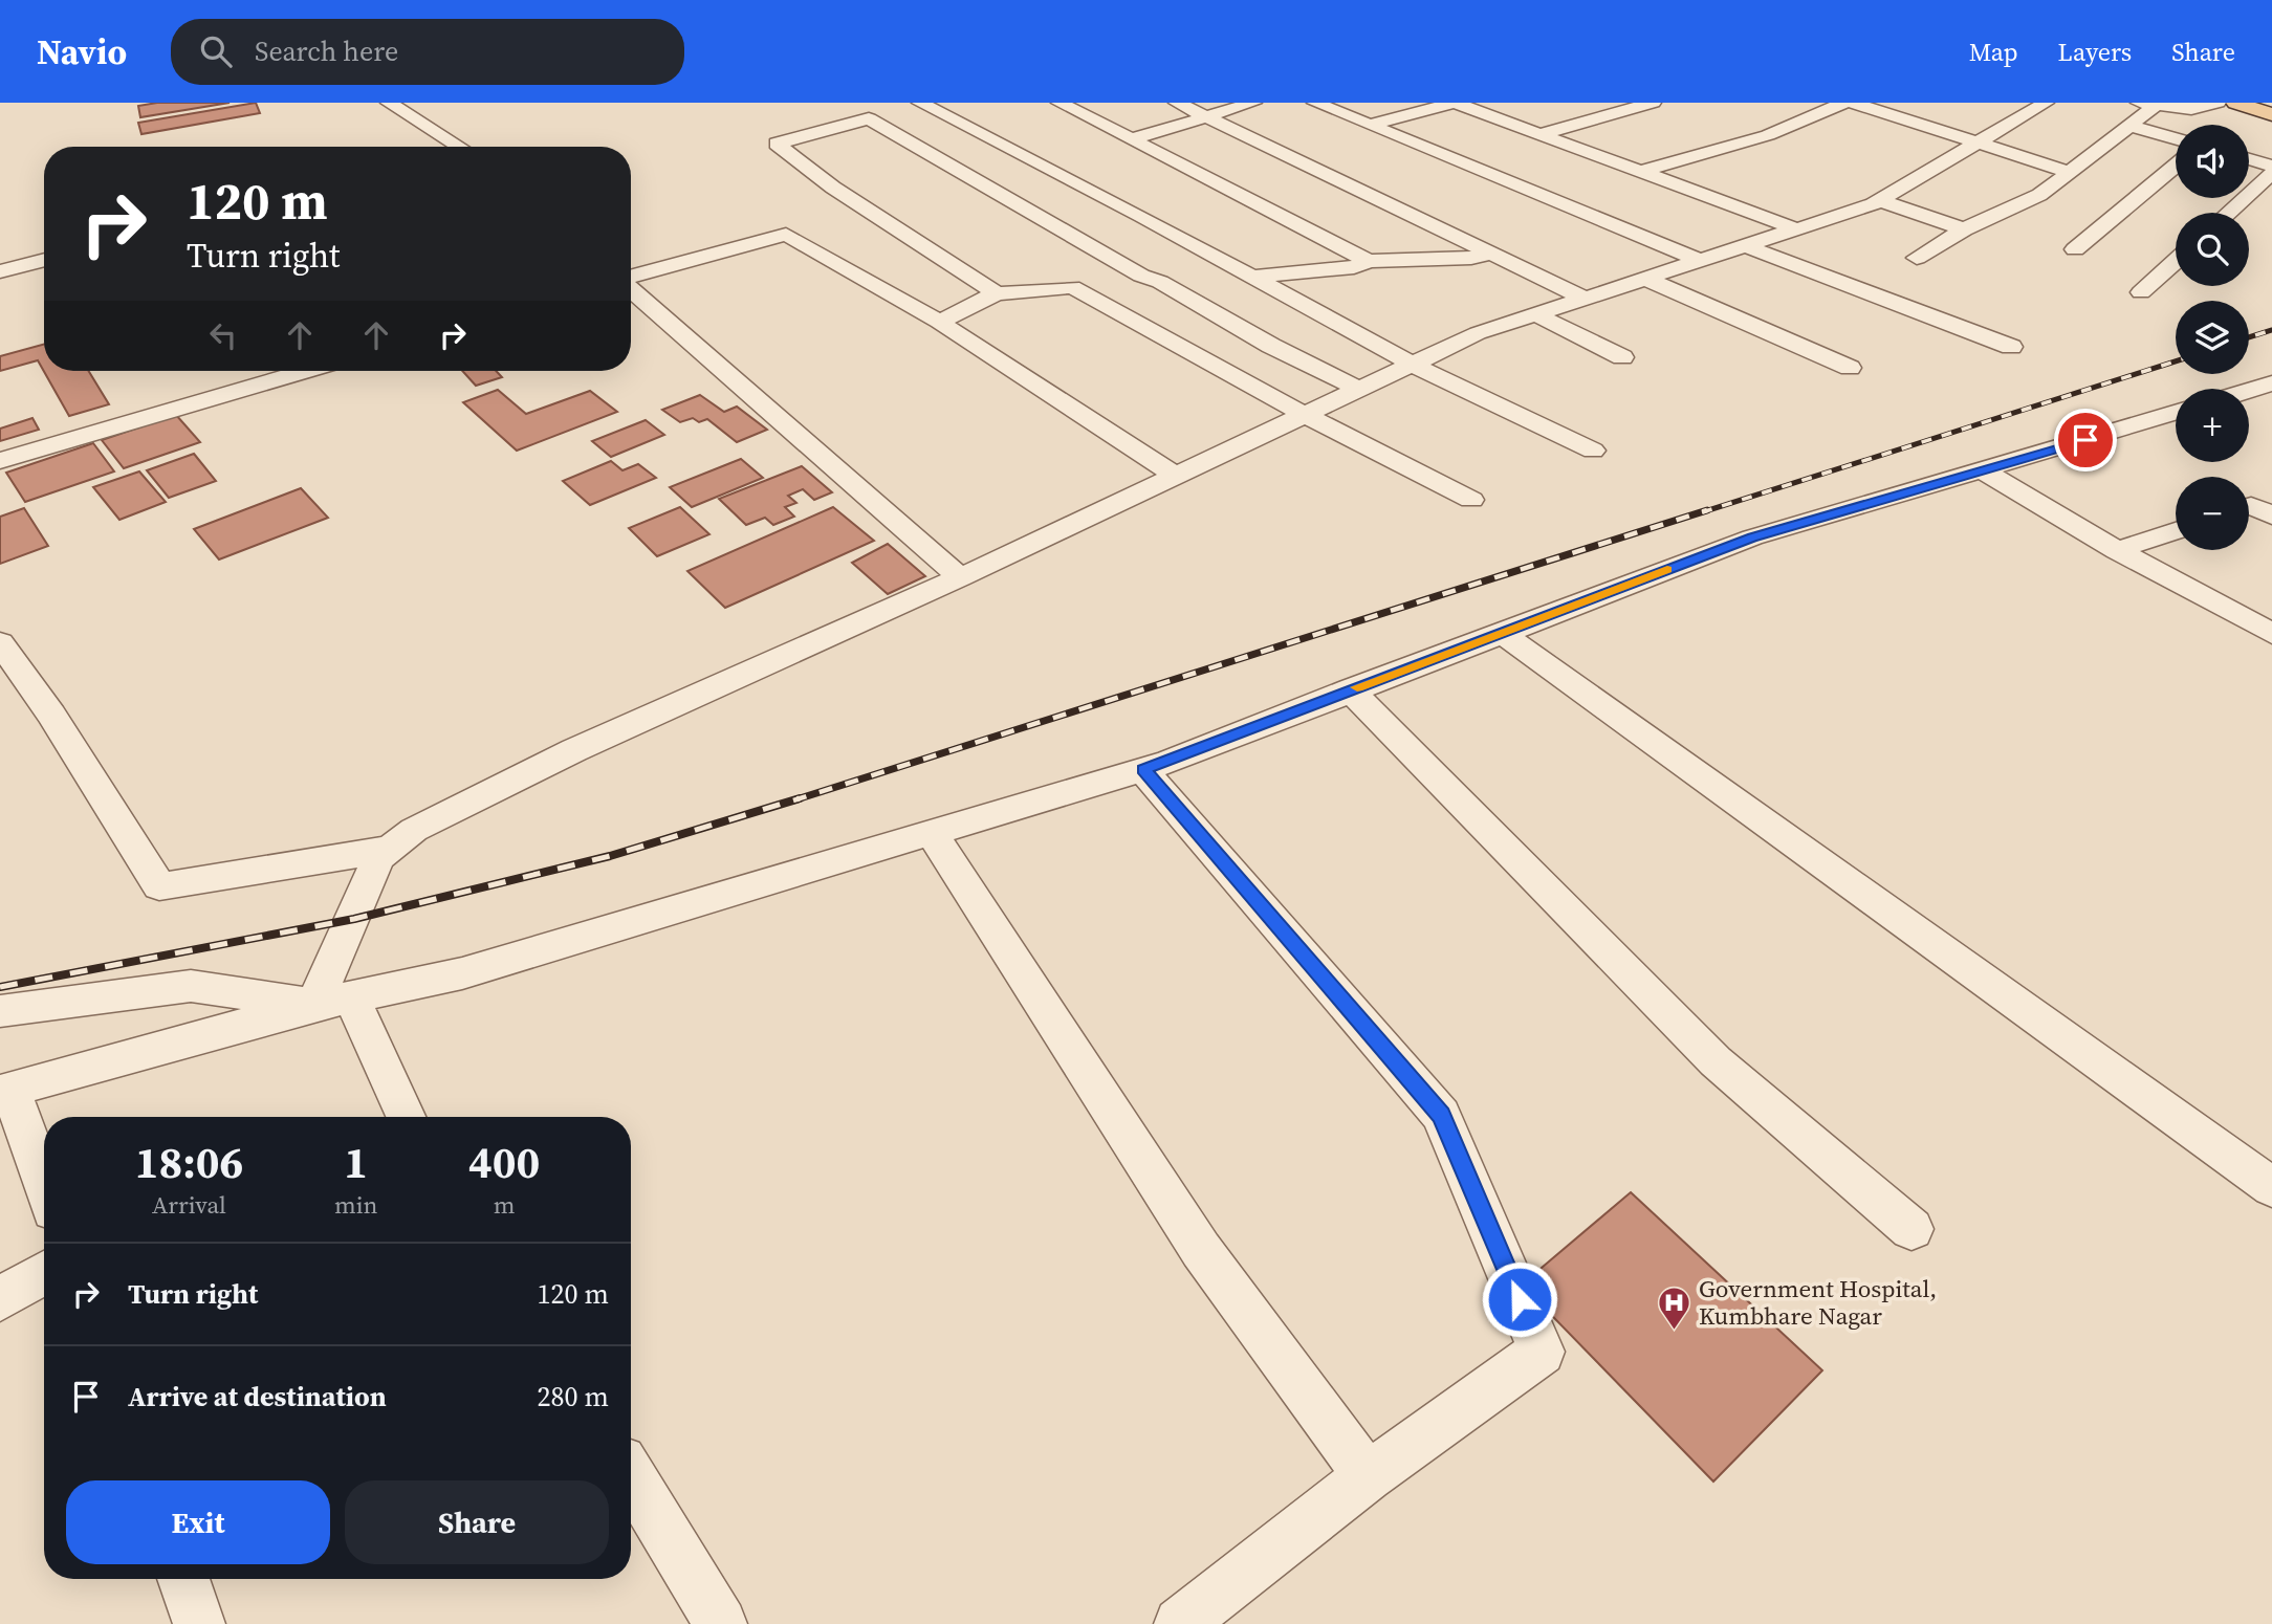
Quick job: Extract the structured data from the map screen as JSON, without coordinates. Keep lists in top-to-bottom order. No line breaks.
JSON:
{"places":{"hospital":["Government Hospital, Kumbhare Nagar"]},"page":{"header":"Navio","search":"Search here","nav":["Map","Layers","Share"],"map_buttons":["+","−"],"turn":["120 m","Turn right"],"eta":["18:06","Arrival","1","min","400","m"],"list":[{"name":"Turn right","value":"120 m"},{"name":"Arrive at destination","value":"280 m"}],"buttons":["Exit","Share"]}}
